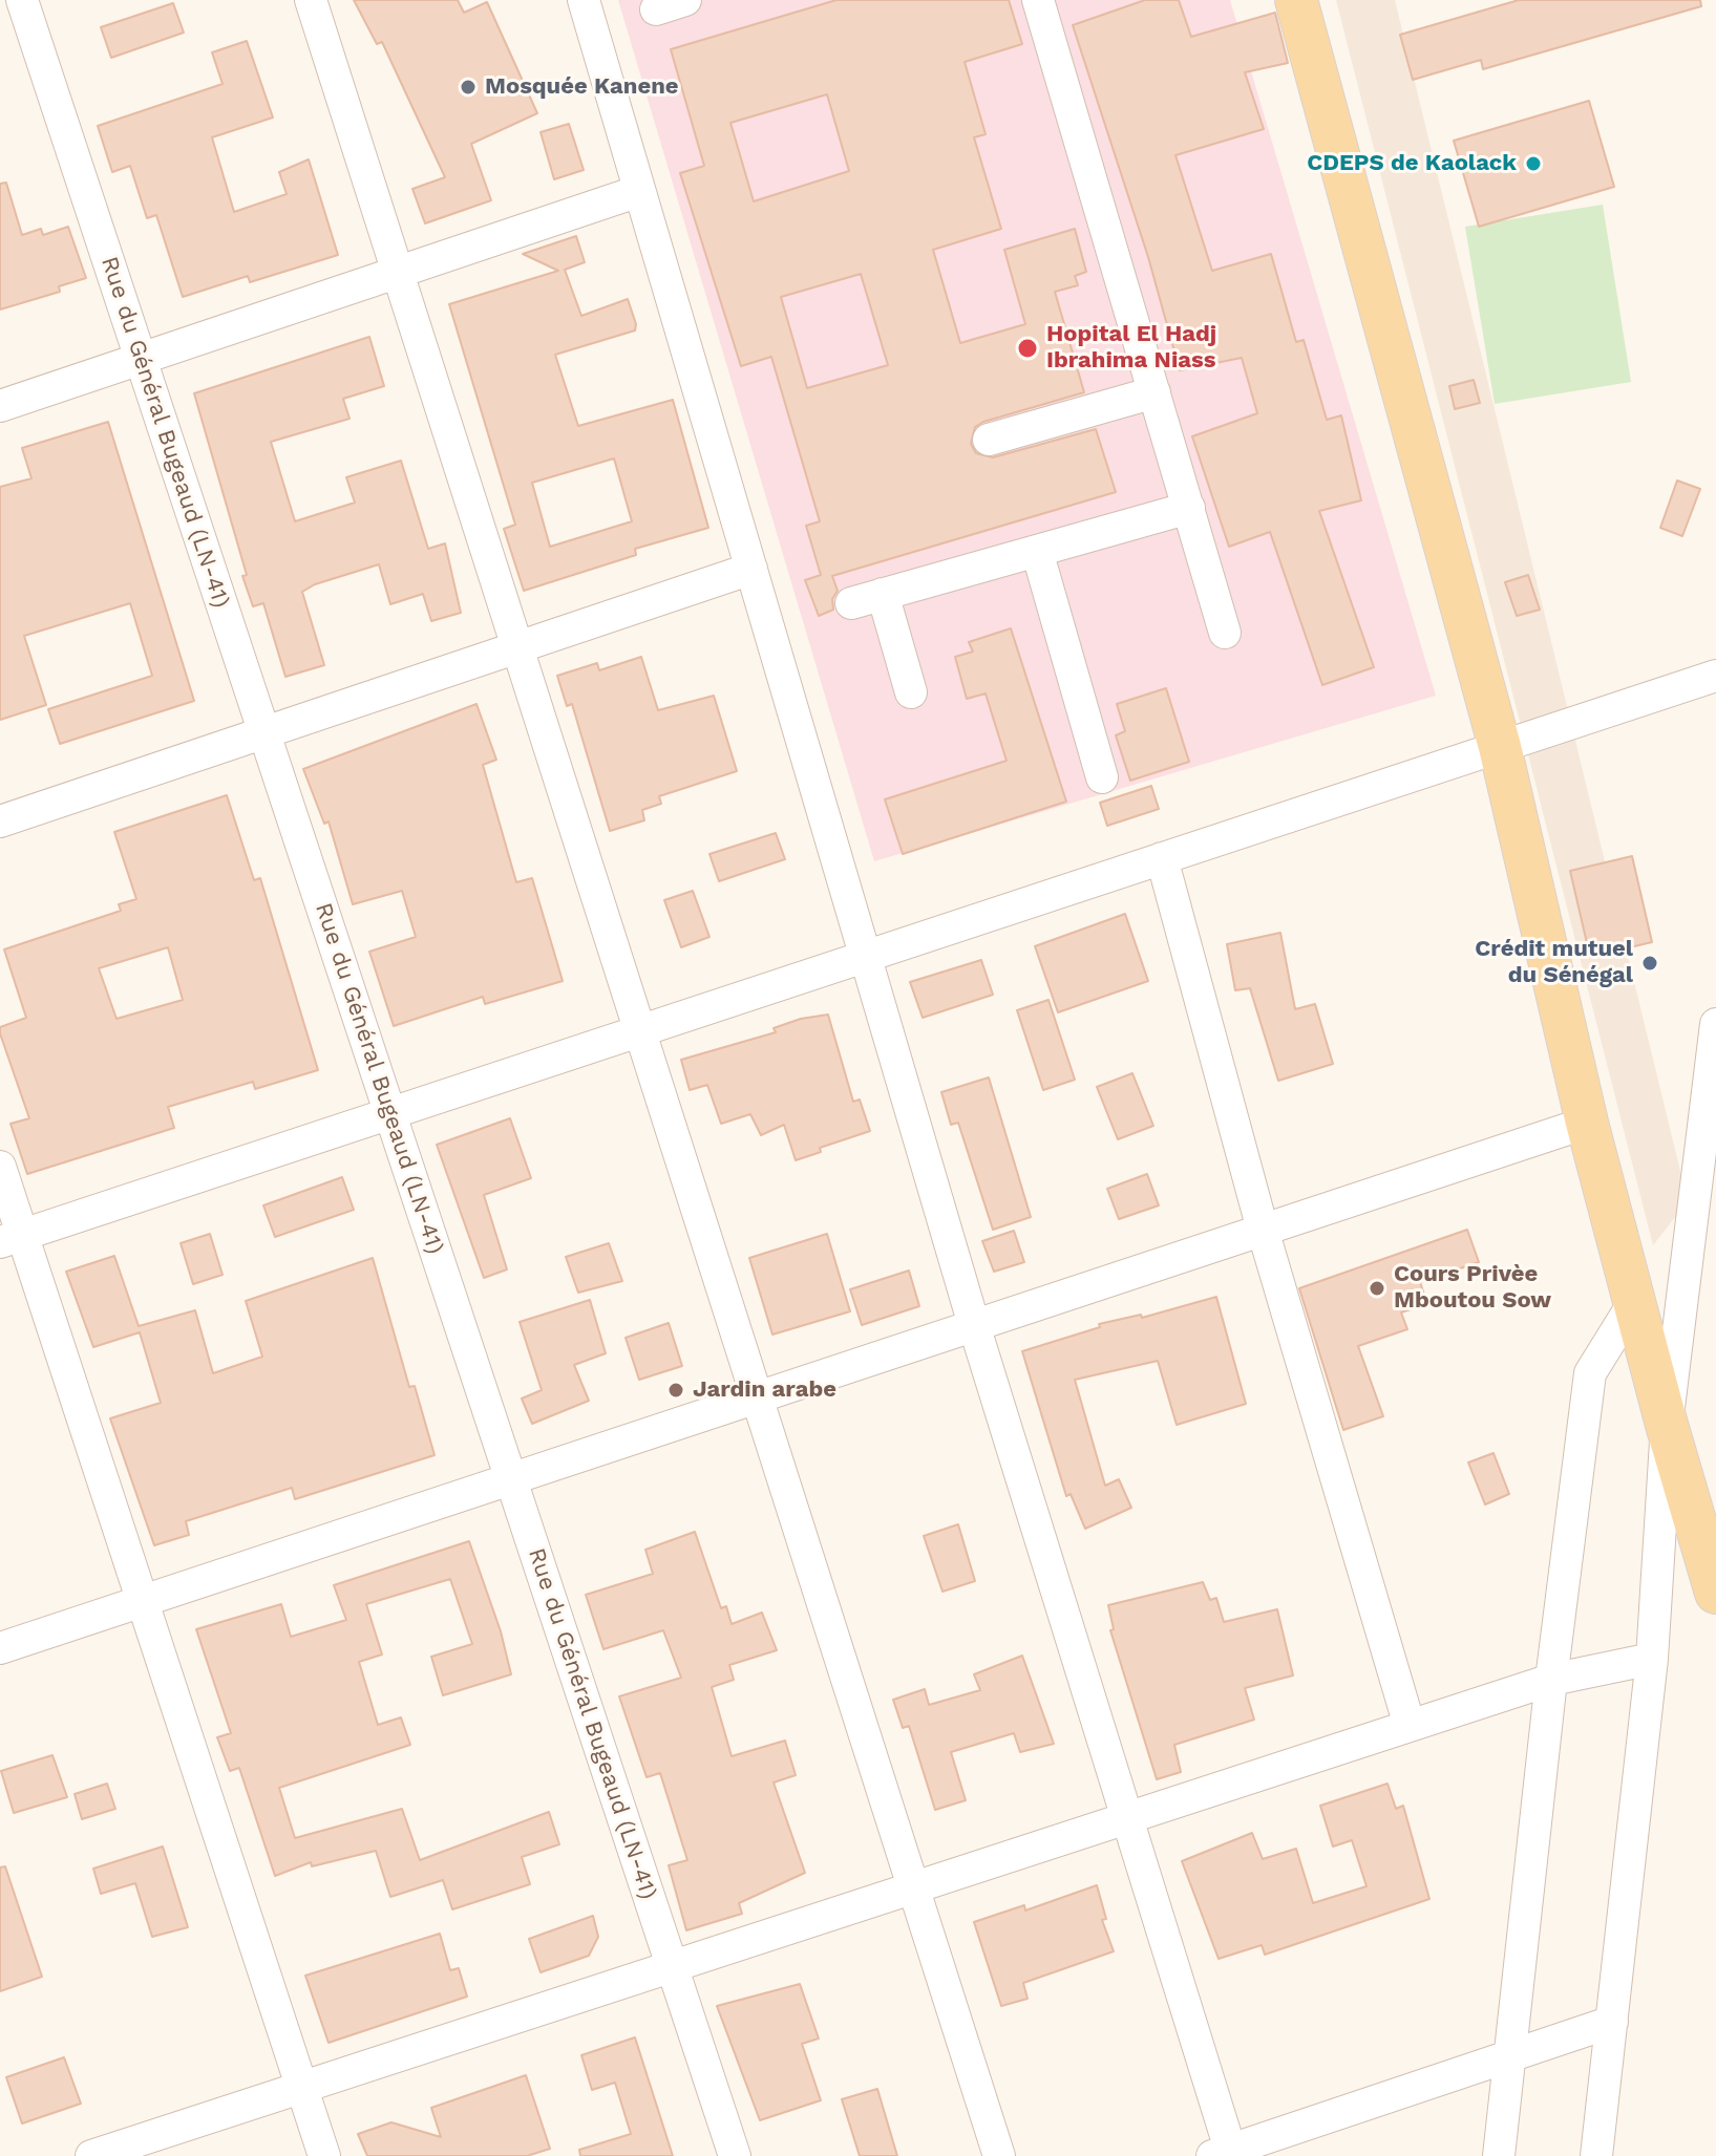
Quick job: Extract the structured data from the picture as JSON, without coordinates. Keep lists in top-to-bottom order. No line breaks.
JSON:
{"streets":{"street":["Rue du Général Bugeaud (LN-41)"]},"places":["Mosquée Kanene","CDEPS de Kaolack","Hopital El Hadj Ibrahima Niass","Crédit mutuel du Sénégal","Cours Privèe Mboutou Sow","Jardin arabe"]}
